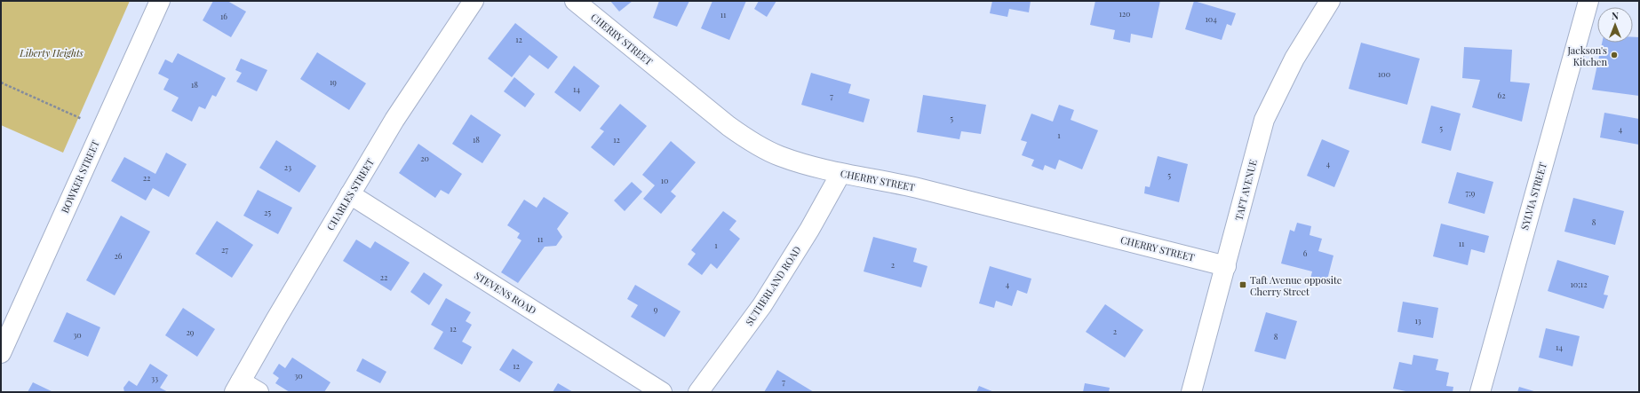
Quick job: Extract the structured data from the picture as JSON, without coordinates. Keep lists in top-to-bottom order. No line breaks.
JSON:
{"streets":{"street":["CHERRY STREET","BOWKER STREET","TAFT AVENUE","CHARLES STREET","SYLVIA STREET","SUTHERLAND ROAD","STEVENS ROAD"]},"crossings":[["CHERRY STREET","TAFT AVENUE"],["CHERRY STREET","SUTHERLAND ROAD"],["CHARLES STREET","STEVENS ROAD"]],"parks":["Liberty Heights"],"places":{"other":["Jackson's Kitchen"],"transit":["Taft Avenue opposite Cherry Street"]},"house_numbers":["120","11","16","104","12","100","19","18","14","62","7","5","5","4","1","18","12","20","4","23","5","22","10","7;9","25","8","11","11","1","27","6","26","2","22","4","10;12","9","13","12","2","29","30","8","14","12","30","33","7"],"north":"top"}
